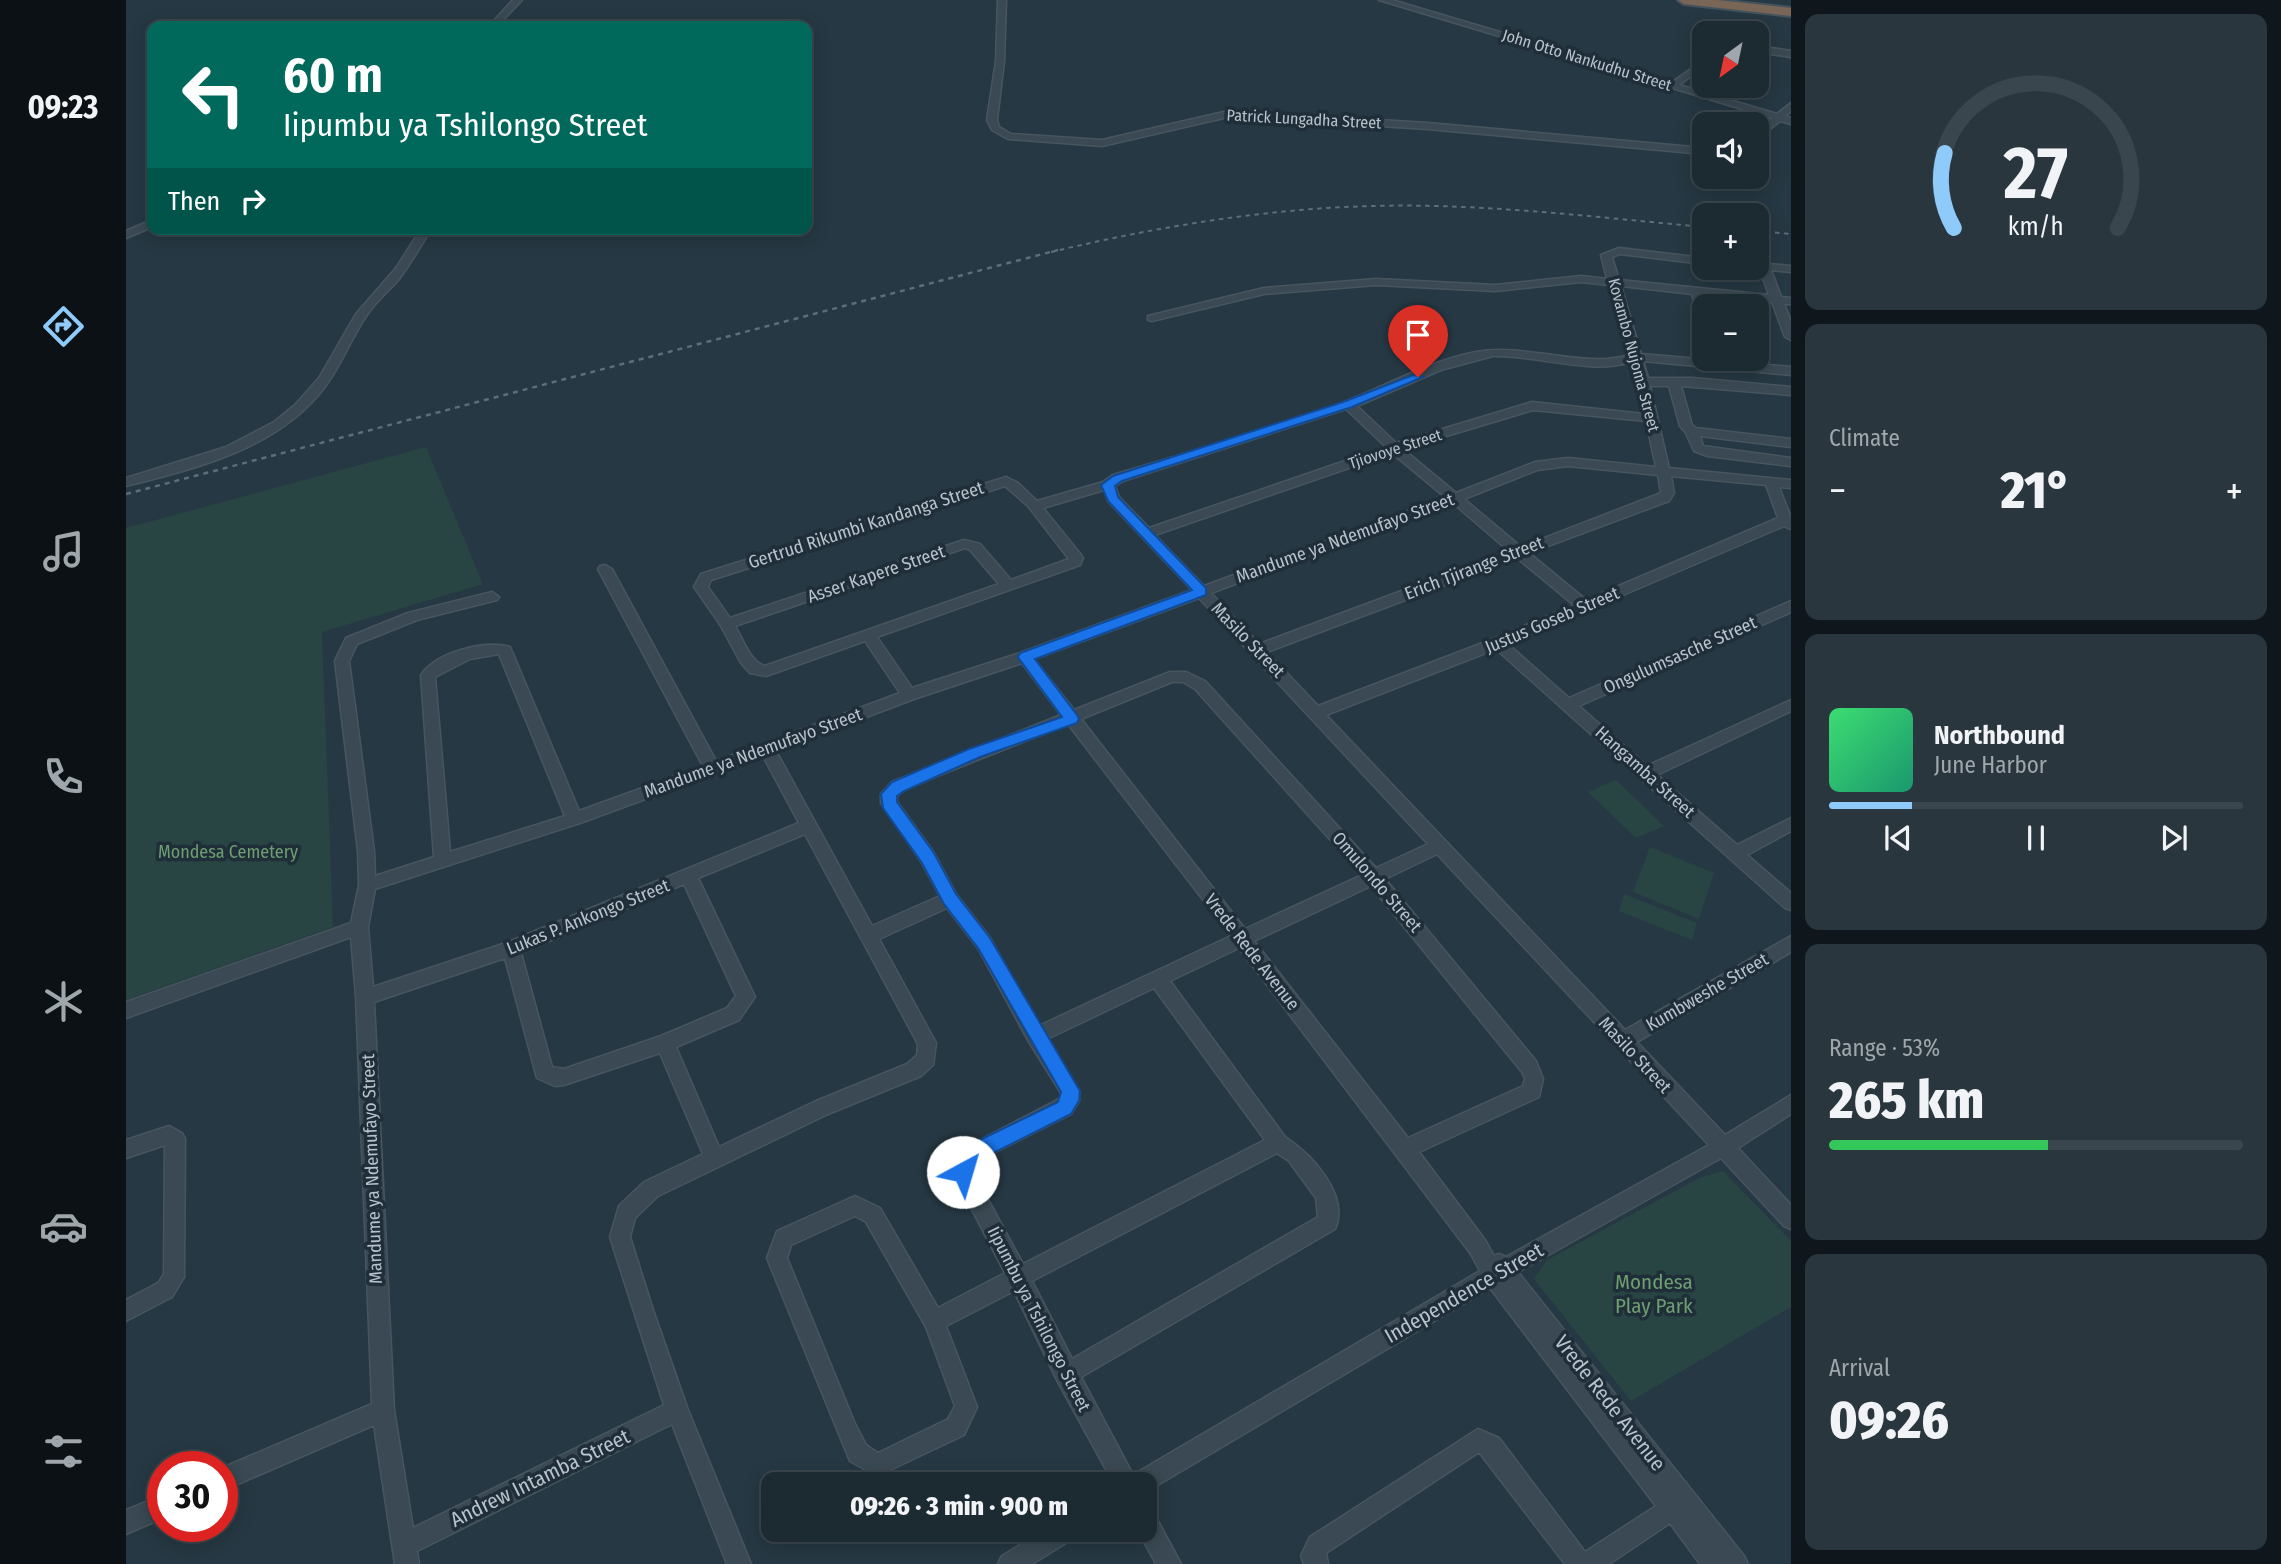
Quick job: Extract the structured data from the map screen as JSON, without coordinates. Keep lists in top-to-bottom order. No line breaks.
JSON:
{"streets":{"street":["John Otto Nankudhu Street","Patrick Lungadha Street","Kovambo Nujoma Street","Tjiovoye Street","Gertrud Rikumbi Kandanga Street","Mandume ya Ndemufayo Street","Erich Tjirange Street","Asser Kapere Street","Justus Goseb Street","Masilo Street","Ongulumsasche Street","Hangamba Street","Omulondo Street","Lukas P. Ankongo Street","Vrede Rede Avenue","Kumbweshe Street","Independence Street","Iipumbu ya Tshilongo Street","Andrew Intamba Street"]},"crossings":[["Kovambo Nujoma Street","Tjiovoye Street"],["Kovambo Nujoma Street","Mandume ya Ndemufayo Street"],["Kovambo Nujoma Street","Erich Tjirange Street"],["Tjiovoye Street","Masilo Street"],["Gertrud Rikumbi Kandanga Street","Asser Kapere Street"],["Mandume ya Ndemufayo Street","Erich Tjirange Street"],["Mandume ya Ndemufayo Street","Masilo Street"],["Mandume ya Ndemufayo Street","Lukas P. Ankongo Street"],["Mandume ya Ndemufayo Street","Vrede Rede Avenue"],["Mandume ya Ndemufayo Street","Andrew Intamba Street"],["Erich Tjirange Street","Masilo Street"],["Justus Goseb Street","Masilo Street"],["Justus Goseb Street","Hangamba Street"],["Masilo Street","Kumbweshe Street"],["Masilo Street","Independence Street"],["Ongulumsasche Street","Hangamba Street"],["Omulondo Street","Vrede Rede Avenue"],["Omulondo Street","Iipumbu ya Tshilongo Street"],["Vrede Rede Avenue","Independence Street"],["Vrede Rede Avenue","Iipumbu ya Tshilongo Street"]],"parks":["Mondesa Cemetery","Mondesa Play Park"],"north":"bottom left","page":{"tabs":"09:23","map_buttons":["+","−"],"turn":["60 m","Iipumbu ya Tshilongo Street"],"then":"Then","tile":["Climate",["Range · 53%","265 km"],["Arrival","09:26"]],"heat":["−","21°","+"],"song":["Northbound","June Harbor"],"limit":"30","trip":"09:26 · 3 min · 900 m","gauge":["27","km/h"]}}
